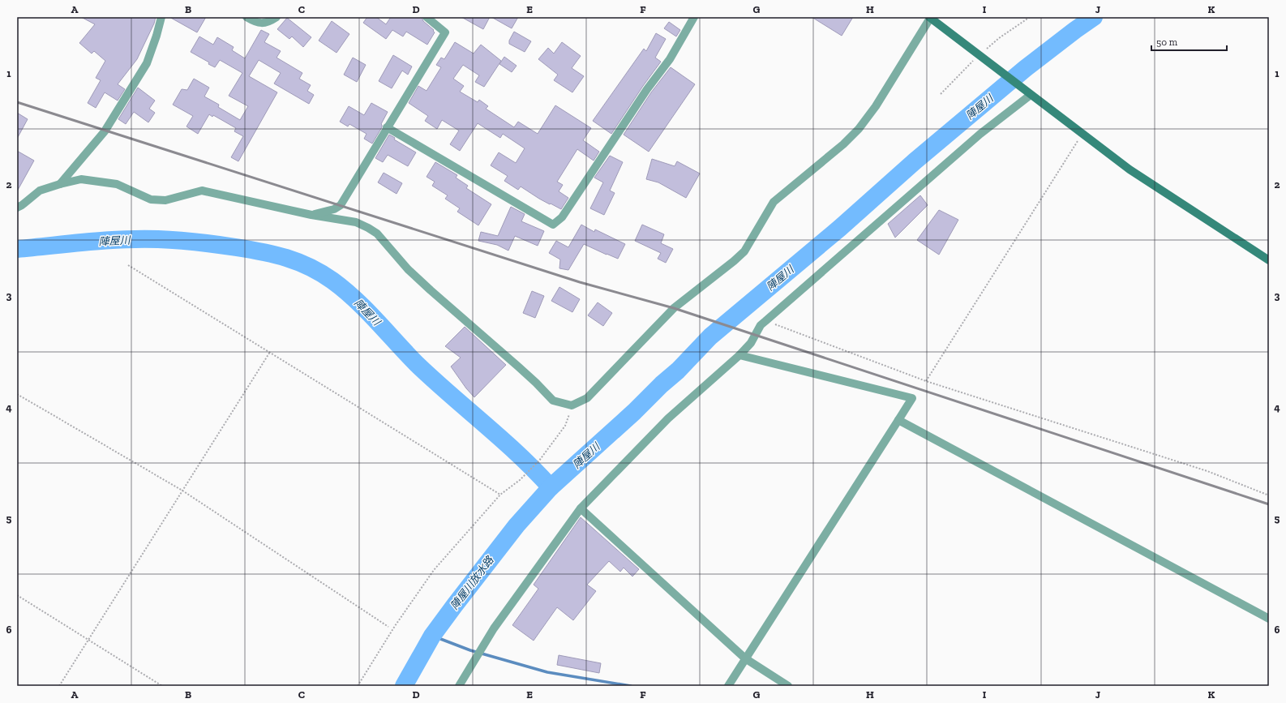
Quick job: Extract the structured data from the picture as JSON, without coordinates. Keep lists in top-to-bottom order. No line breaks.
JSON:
{"water":["陣屋川","陣屋川放水路"],"scale_bar":"50 m","grid":{"columns":["A","B","C","D","E","F","G","H","I","J","K"],"rows":["1","2","3","4","5","6"]}}
